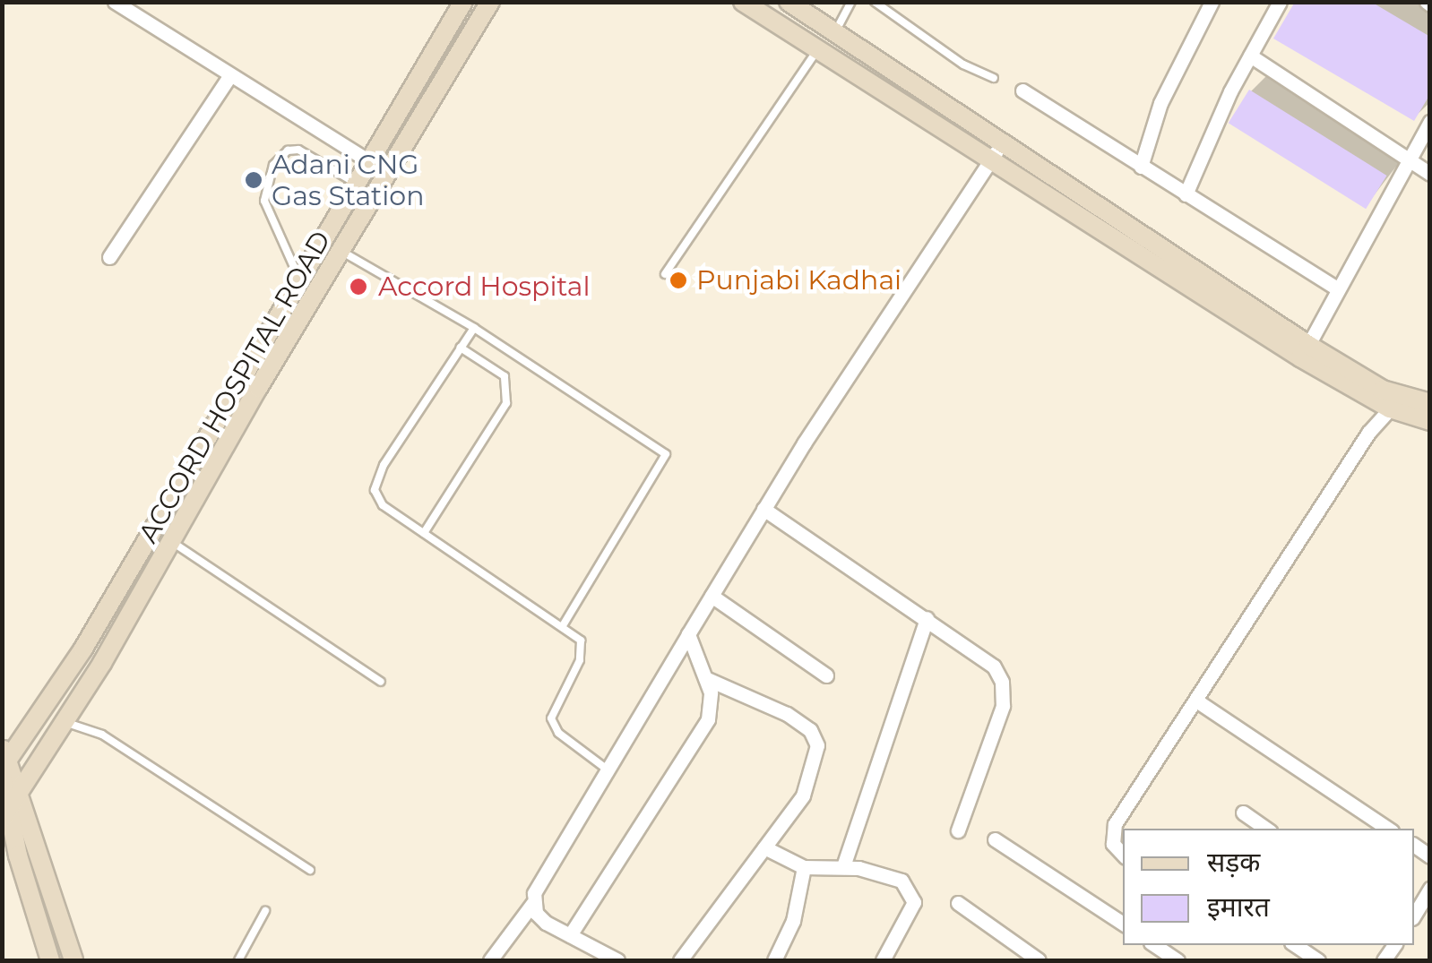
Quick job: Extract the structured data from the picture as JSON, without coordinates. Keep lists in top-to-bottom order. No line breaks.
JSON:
{"streets":{"street":["ACCORD HOSPITAL ROAD"]},"places":["Adani CNG Gas Station","Punjabi Kadhai","Accord Hospital"],"legend":["सड़क","इमारत"]}
